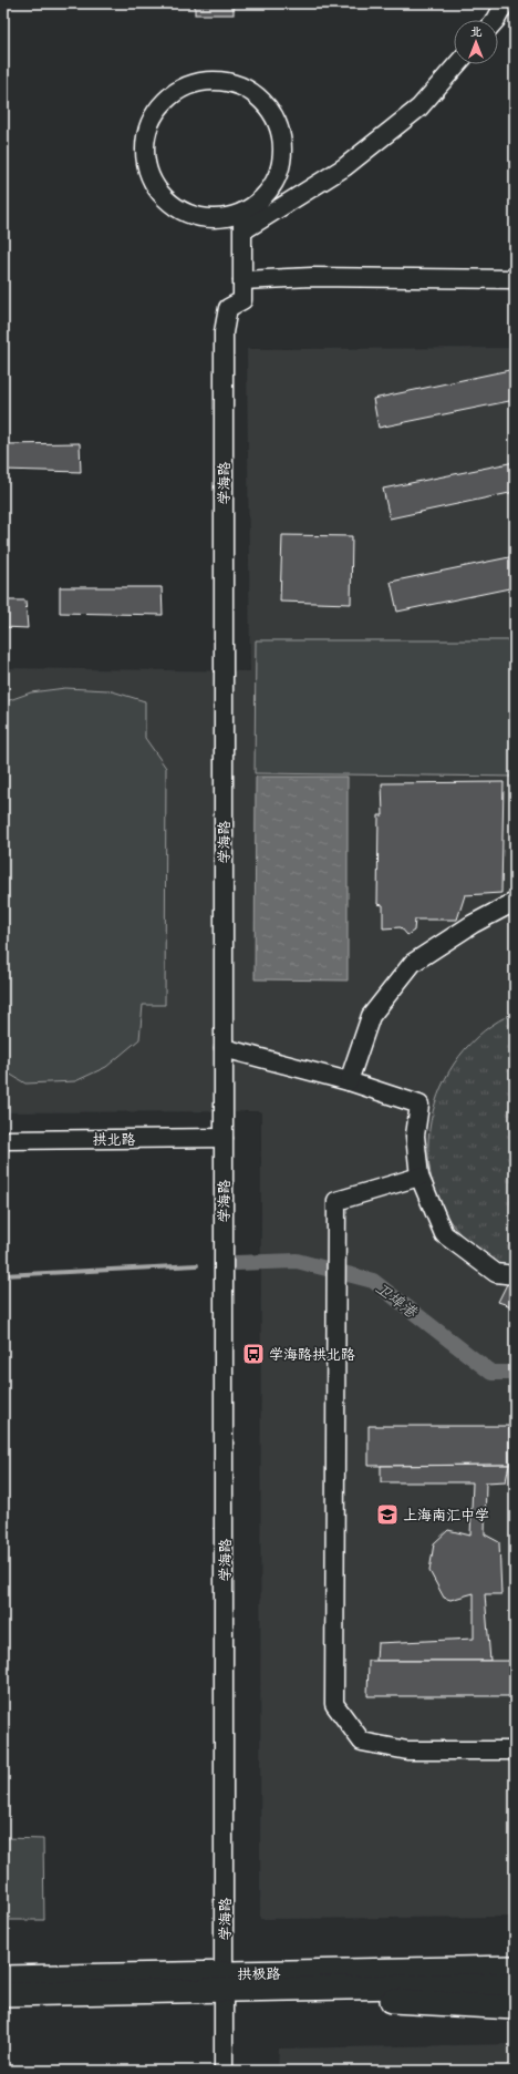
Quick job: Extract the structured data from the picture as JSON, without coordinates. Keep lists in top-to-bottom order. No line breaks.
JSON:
{"streets":{"main road":["拱极路"],"street":["学海路","拱北路"]},"crossings":[["学海路","拱北路"],["学海路","拱极路"]],"water":["卫埠港"],"places":{"bus stop":["学海路拱北路"],"school or university":["上海南汇中学"]},"north":"top"}
